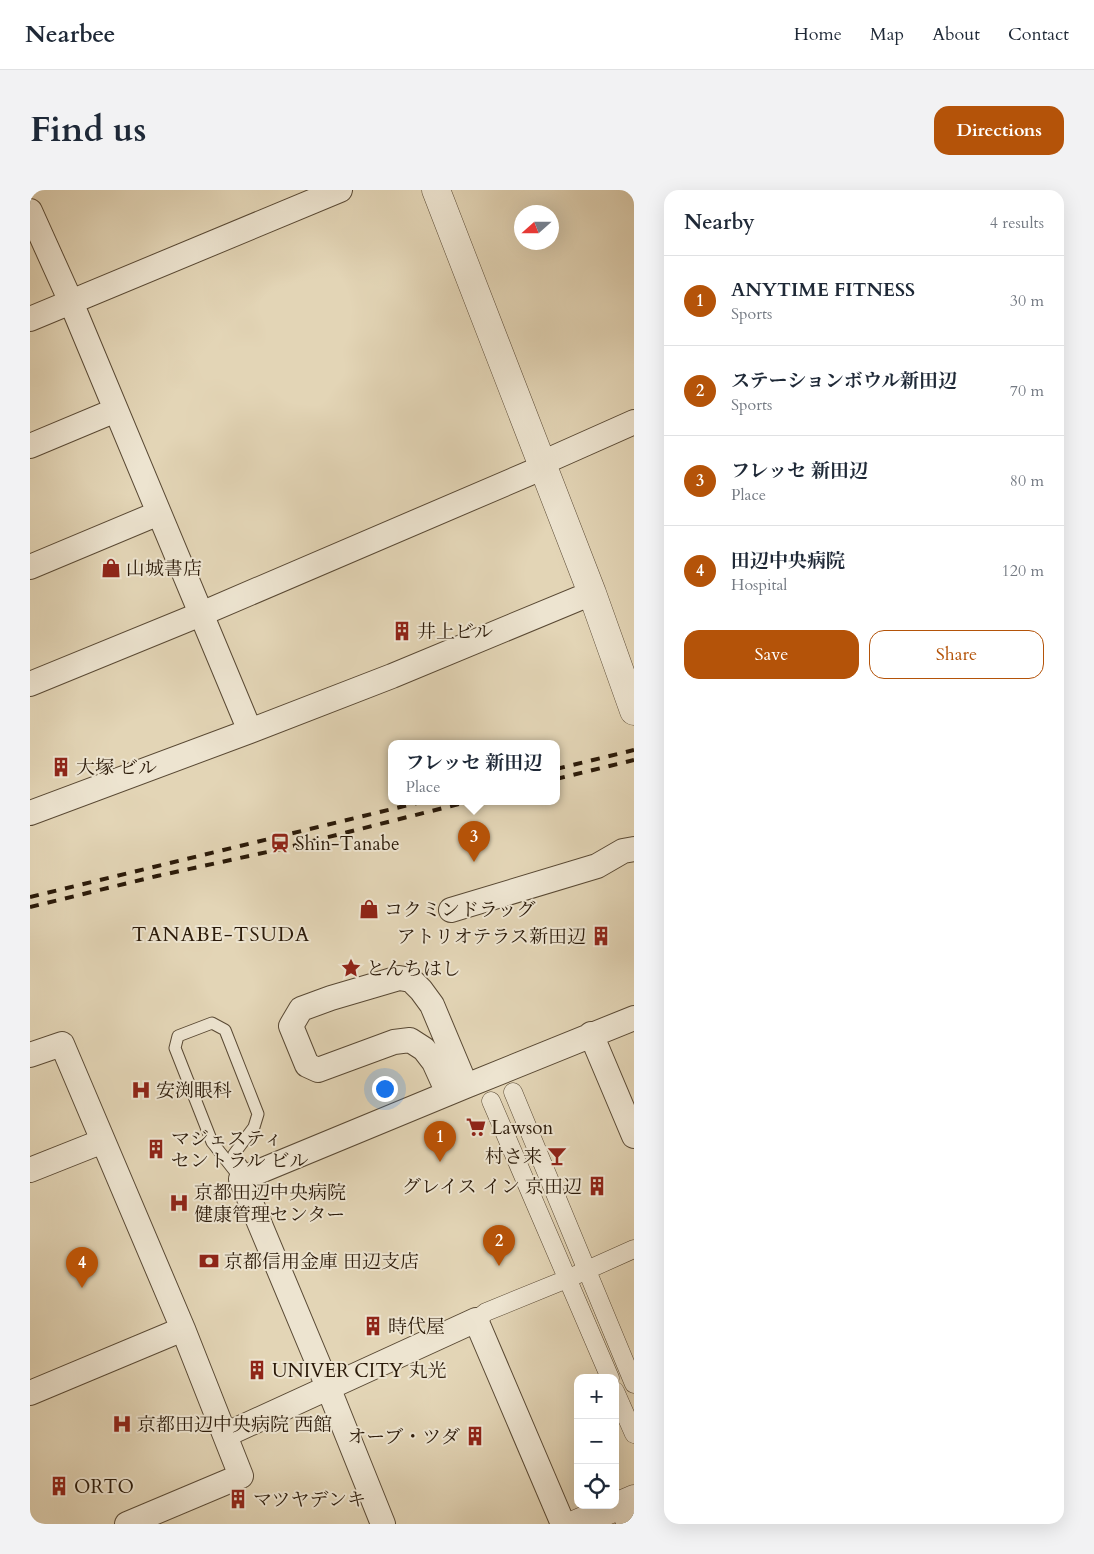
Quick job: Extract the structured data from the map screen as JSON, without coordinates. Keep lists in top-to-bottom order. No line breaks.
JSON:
{"districts":["TANABE-TSUDA"],"places":{"shop":["山城書店","コクミンドラッグ"],"building":["井上ビル","大塚 ビル","アトリオテラス新田辺","マジェスティ セントラル ビル","グレイス イン 京田辺","時代屋","UNIVER CITY 丸光","オーブ・ツダ","ORTO","マツヤデンキ"],"station":["Shin-Tanabe"],"place":["とんちはし"],"hospital":["安渕眼科","京都田辺中央病院 健康管理センター","京都田辺中央病院 西館"],"supermarket":["Lawson"],"bar":["村さ来"],"bank":["京都信用金庫 田辺支店"]},"north":"left","page":{"header":"Nearbee","nav":["Home","Map","About","Contact"],"title":"Find us","buttons":["Directions",["Save","Share"]],"heading":["Nearby","4 results"],"list":[{"mark":"1","name":"ANYTIME FITNESS","note":"Sports","value":"30 m"},{"mark":"2","name":"ステーションボウル新田辺","note":"Sports","value":"70 m"},{"mark":"3","name":"フレッセ 新田辺","note":"Place","value":"80 m"},{"mark":"4","name":"田辺中央病院","note":"Hospital","value":"120 m"}],"popup":["フレッセ 新田辺","Place"],"pins":["3","1","2","4"],"map_buttons":["+","−"]}}
